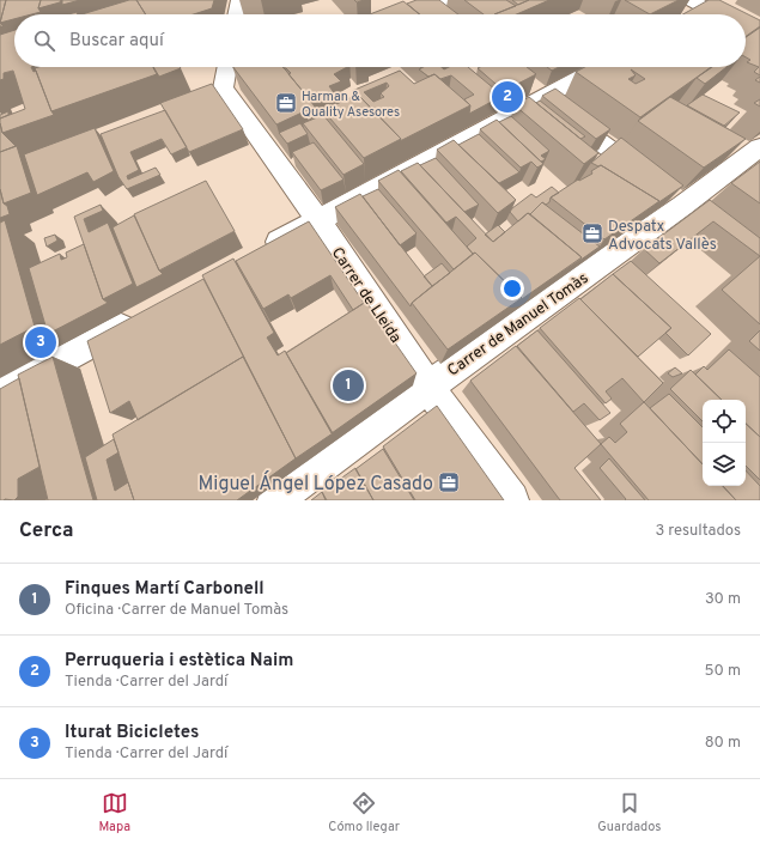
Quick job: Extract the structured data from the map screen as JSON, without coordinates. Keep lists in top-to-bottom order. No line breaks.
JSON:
{"streets":{"street":["Carrer de Lleida","Carrer de Manuel Tomàs"]},"crossings":[["Carrer de Lleida","Carrer de Manuel Tomàs"]],"places":{"office":["Harman & Quality Asesores","Despatx Advocats Vallès","Miguel Ángel López Casado"]},"page":{"search":"Buscar aquí","pins":["2","3","1"],"heading":["Cerca","3 resultados"],"list":[{"mark":"1","name":"Finques Martí Carbonell","note":"Oficina · Carrer de Manuel Tomàs","value":"30 m"},{"mark":"2","name":"Perruqueria i estètica Naim","note":"Tienda · Carrer del Jardí","value":"50 m"},{"mark":"3","name":"Iturat Bicicletes","note":"Tienda · Carrer del Jardí","value":"80 m"}],"nav":["Mapa","Cómo llegar","Guardados"]}}
